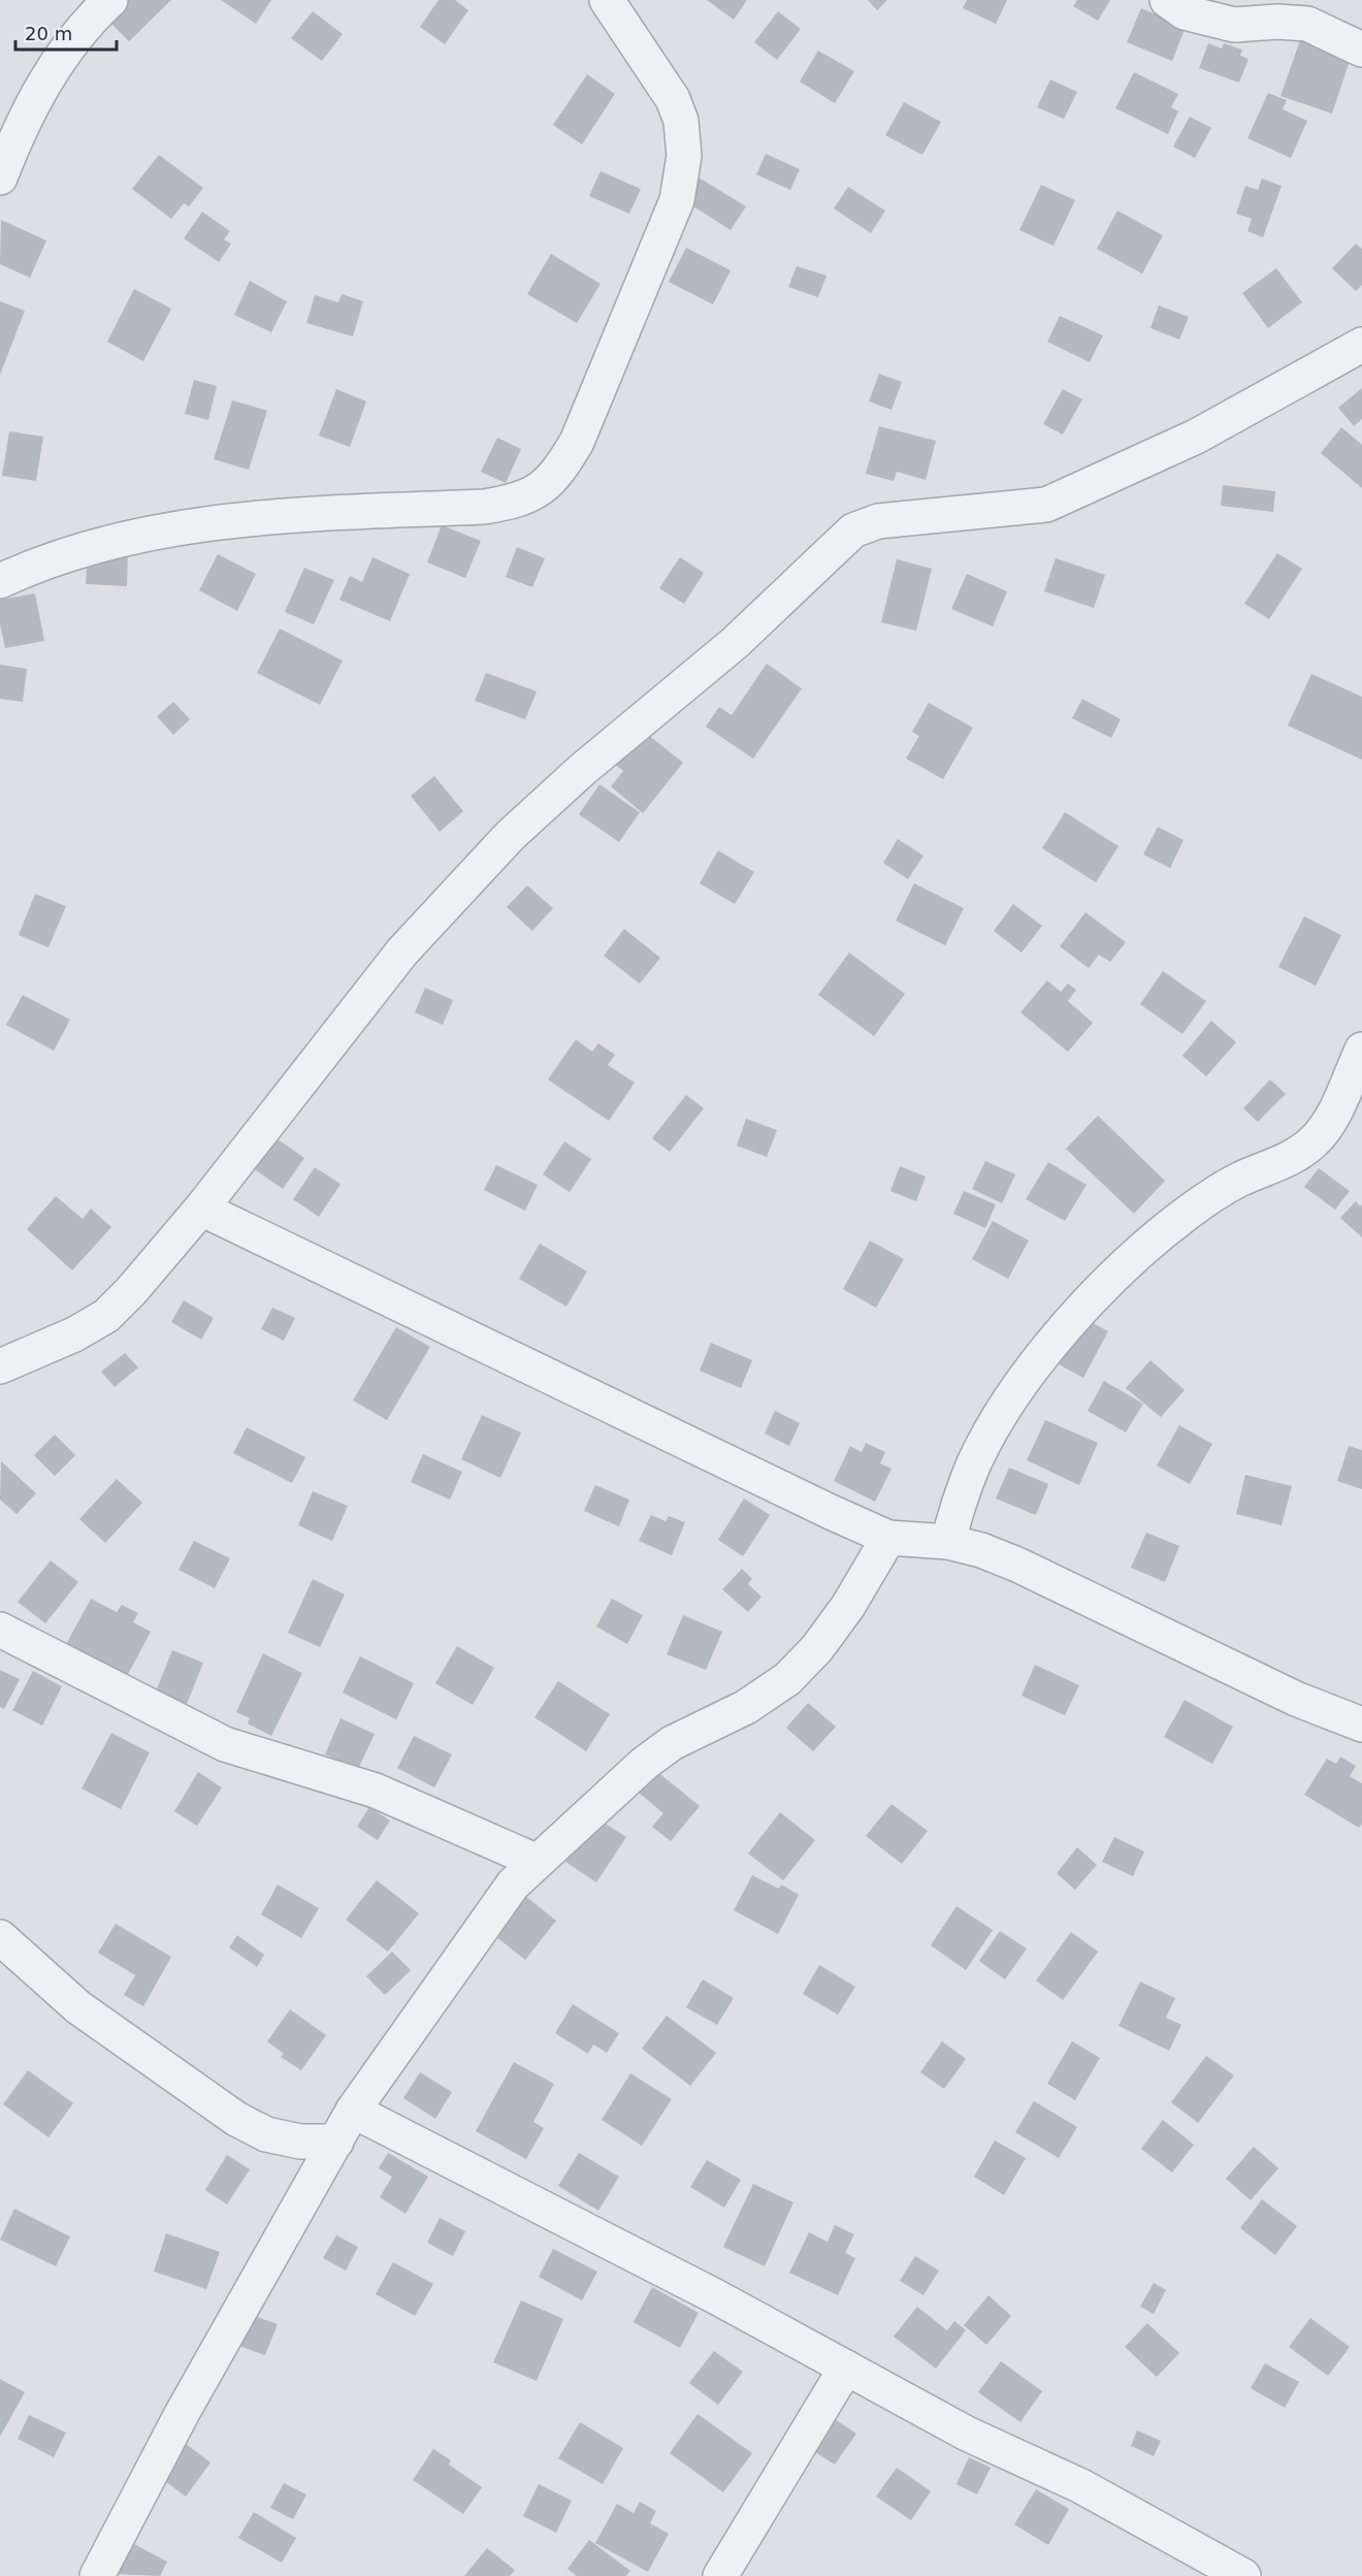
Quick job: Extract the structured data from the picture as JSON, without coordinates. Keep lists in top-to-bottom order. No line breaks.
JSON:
{"scale_bar":"20 m"}
